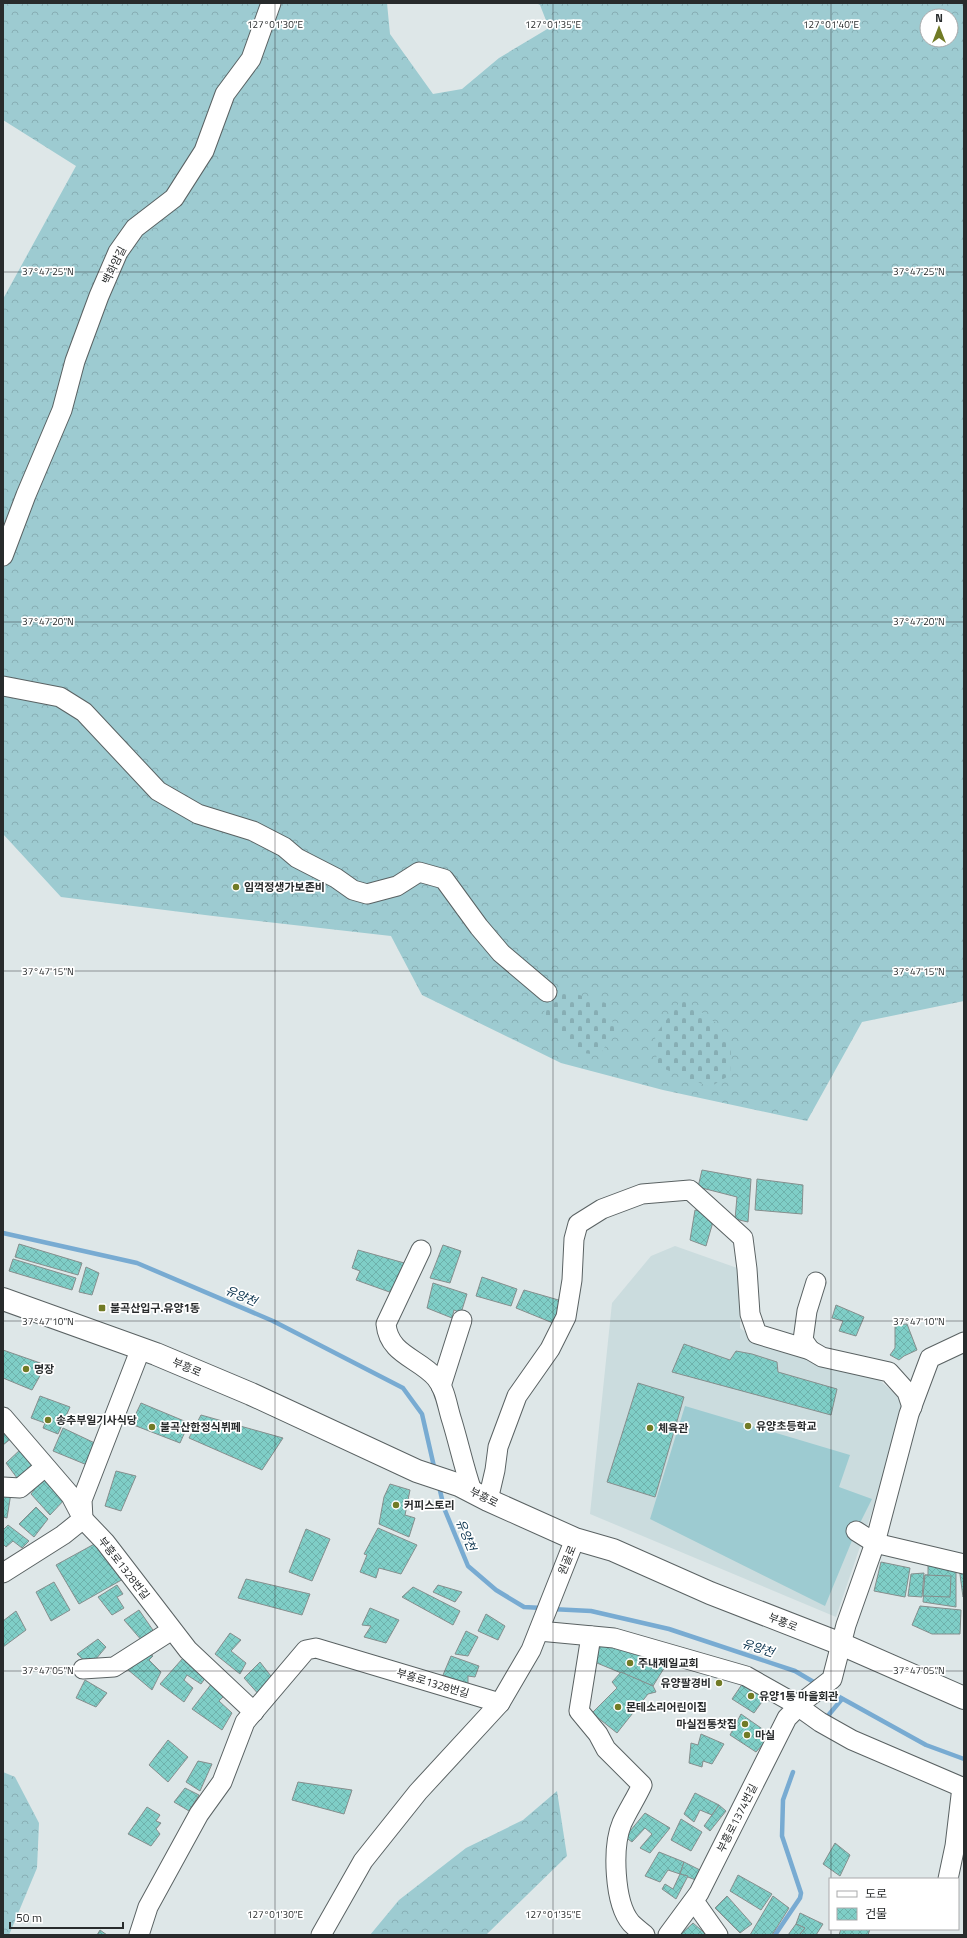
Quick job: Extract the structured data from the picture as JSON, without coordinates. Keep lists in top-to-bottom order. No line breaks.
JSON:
{"streets":{"main road":["부흥로"],"street":["백화암길","원골로","부흥로1328번길","부흥로1374번길"]},"crossings":[["부흥로","원골로"],["부흥로","부흥로1374번길"],["원골로","부흥로1328번길"]],"water":["유양천"],"places":{"other":["임꺽정생가보존비","명장","송추부일기사식당","유양초등학교","불곡산한정식뷔페","체육관","커피스토리","주내제일교회","유양팔경비","유양1통 마을회관","몬테소리어린이집","마실전통찻집","마실"],"transit":["불곡산입구.유양1동"]},"legend":["도로","건물"],"scale_bar":"50 m","north":"top","coordinates":["127°01'30\"E","127°01'35\"E","127°01'40\"E","37°47'25\"N","37°47'20\"N","37°47'15\"N","37°47'10\"N","37°47'05\"N"]}
